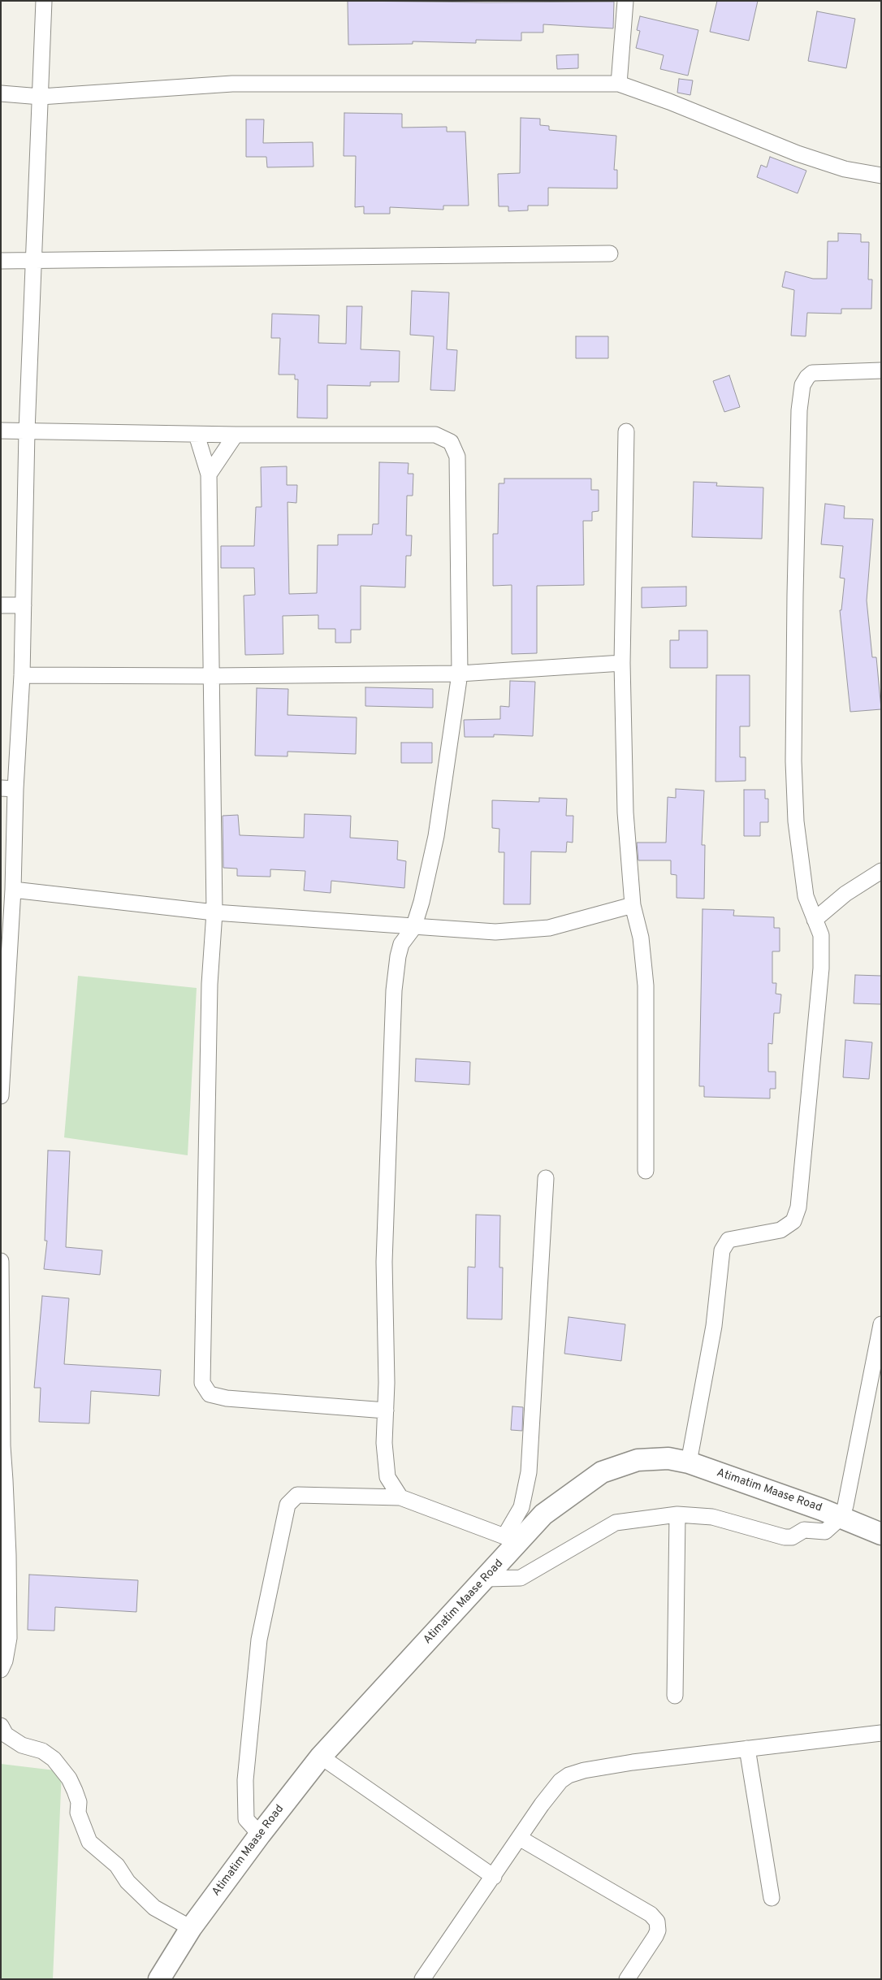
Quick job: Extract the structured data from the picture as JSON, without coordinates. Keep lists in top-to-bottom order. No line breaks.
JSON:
{"streets":{"main road":["Atimatim Maase Road"]}}
